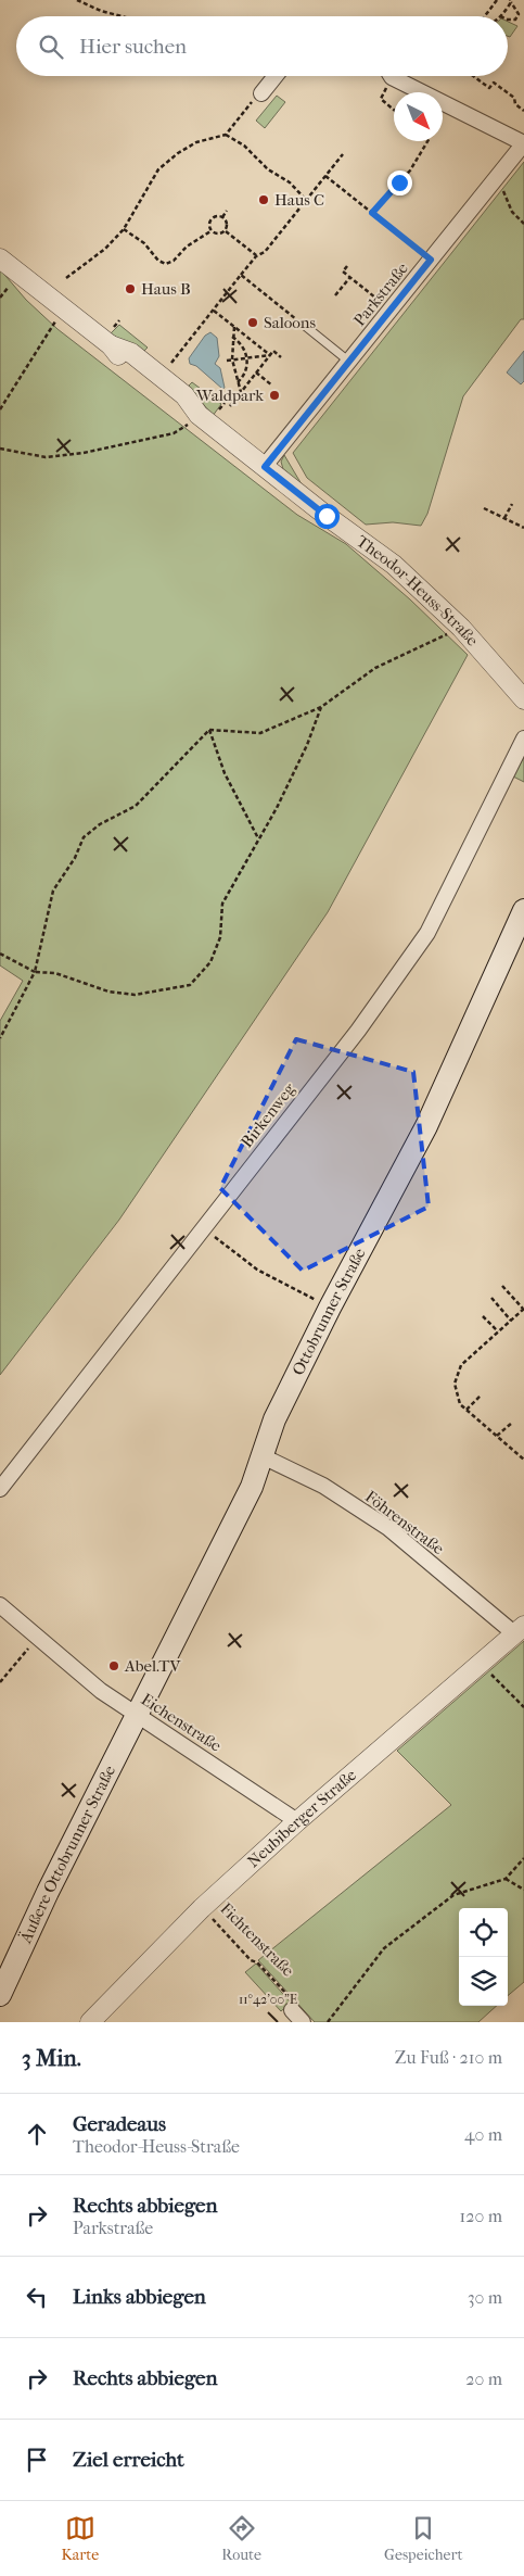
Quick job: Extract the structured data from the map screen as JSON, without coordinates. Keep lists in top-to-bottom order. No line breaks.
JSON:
{"streets":{"main road":["Ottobrunner Straße","Äußere Ottobrunner Straße"],"street":["Parkstraße","Theodor-Heuss-Straße","Birkenweg","Föhrenstraße","Eichenstraße","Neubiberger Straße"],"path":["Fichtenstraße"]},"crossings":[["Parkstraße","Theodor-Heuss-Straße"],["Ottobrunner Straße","Föhrenstraße"],["Ottobrunner Straße","Eichenstraße"],["Ottobrunner Straße","Äußere Ottobrunner Straße"],["Föhrenstraße","Neubiberger Straße"],["Eichenstraße","Neubiberger Straße"],["Eichenstraße","Äußere Ottobrunner Straße"],["Neubiberger Straße","Fichtenstraße"]],"places":["Haus C","Haus B","Saloons","Waldpark","Abel.TV"],"north":"bottom right","page":{"search":"Hier suchen","heading":["3 Min.","Zu Fuß · 210 m"],"list":[["Geradeaus","Theodor-Heuss-Straße","40 m"],["Rechts abbiegen","Parkstraße","120 m"],["Links abbiegen","30 m"],["Rechts abbiegen","20 m"],"Ziel erreicht"],"nav":["Karte","Route","Gespeichert"]},"coordinates":["11°42'00\"E"]}
